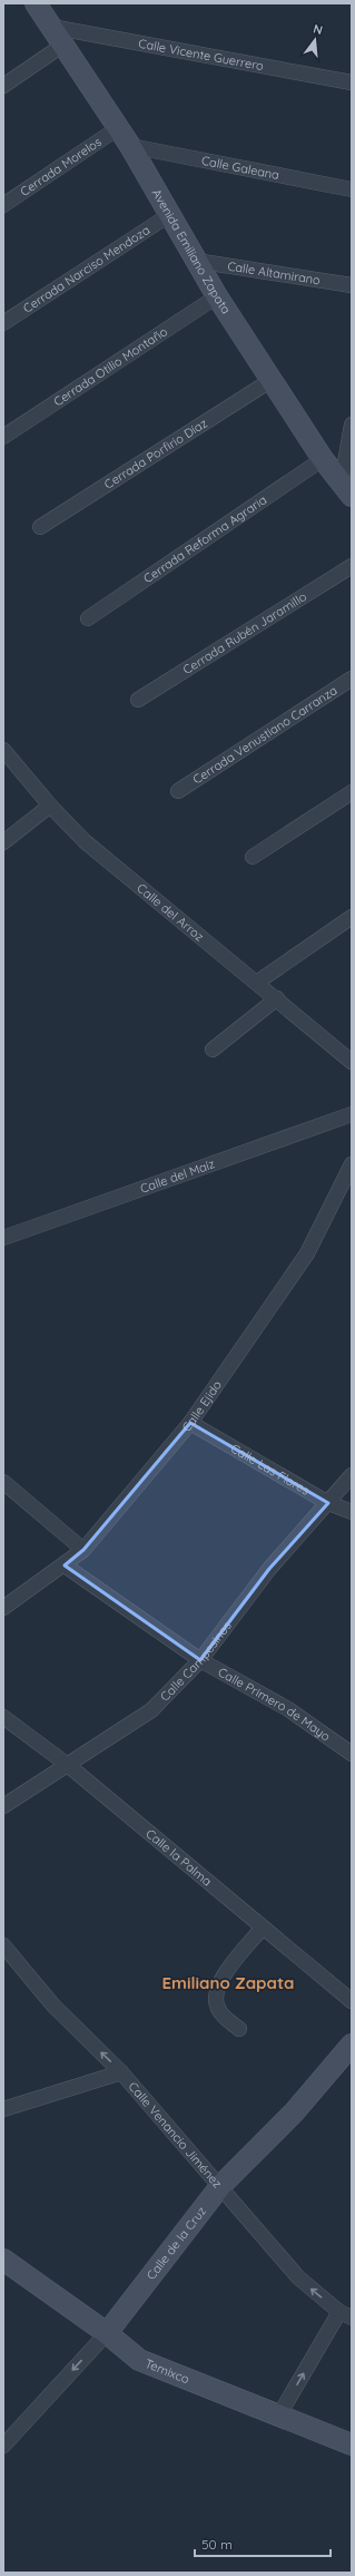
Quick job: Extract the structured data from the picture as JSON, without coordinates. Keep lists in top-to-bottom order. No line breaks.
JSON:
{"streets":{"main road":["Avenida Emiliano Zapata","Calle de la Cruz","Temixco"],"street":["Calle Vicente Guerrero","Cerrada Morelos","Calle Galeana","Cerrada Narciso Mendoza","Calle Altamirano","Cerrada Otilio Montaño","Cerrada Porfirio Díaz","Cerrada Reforma Agraria","Cerrada Rubén Jaramillo","Cerrada Venustiano Carranza","Calle del Arroz","Calle del Maíz","Calle Ejido","Calle Las Flores","Calle Campesinos","Calle Primero de Mayo","Calle la Palma","Calle Venancio Jiménez"]},"crossings":[["Calle Vicente Guerrero","Avenida Emiliano Zapata"],["Cerrada Morelos","Avenida Emiliano Zapata"],["Calle Galeana","Avenida Emiliano Zapata"],["Avenida Emiliano Zapata","Cerrada Narciso Mendoza"],["Avenida Emiliano Zapata","Calle Altamirano"],["Avenida Emiliano Zapata","Cerrada Otilio Montaño"],["Avenida Emiliano Zapata","Cerrada Porfirio Díaz"],["Avenida Emiliano Zapata","Cerrada Reforma Agraria"],["Calle Ejido","Calle Las Flores"],["Calle Ejido","Calle Primero de Mayo"],["Calle Las Flores","Calle Campesinos"],["Calle Campesinos","Calle Primero de Mayo"],["Calle Campesinos","Calle la Palma"],["Calle Venancio Jiménez","Calle de la Cruz"],["Calle de la Cruz","Temixco"]],"one_way":["Calle Venancio Jiménez"],"districts":["Emiliano Zapata"],"scale_bar":"50 m","north":"top"}
